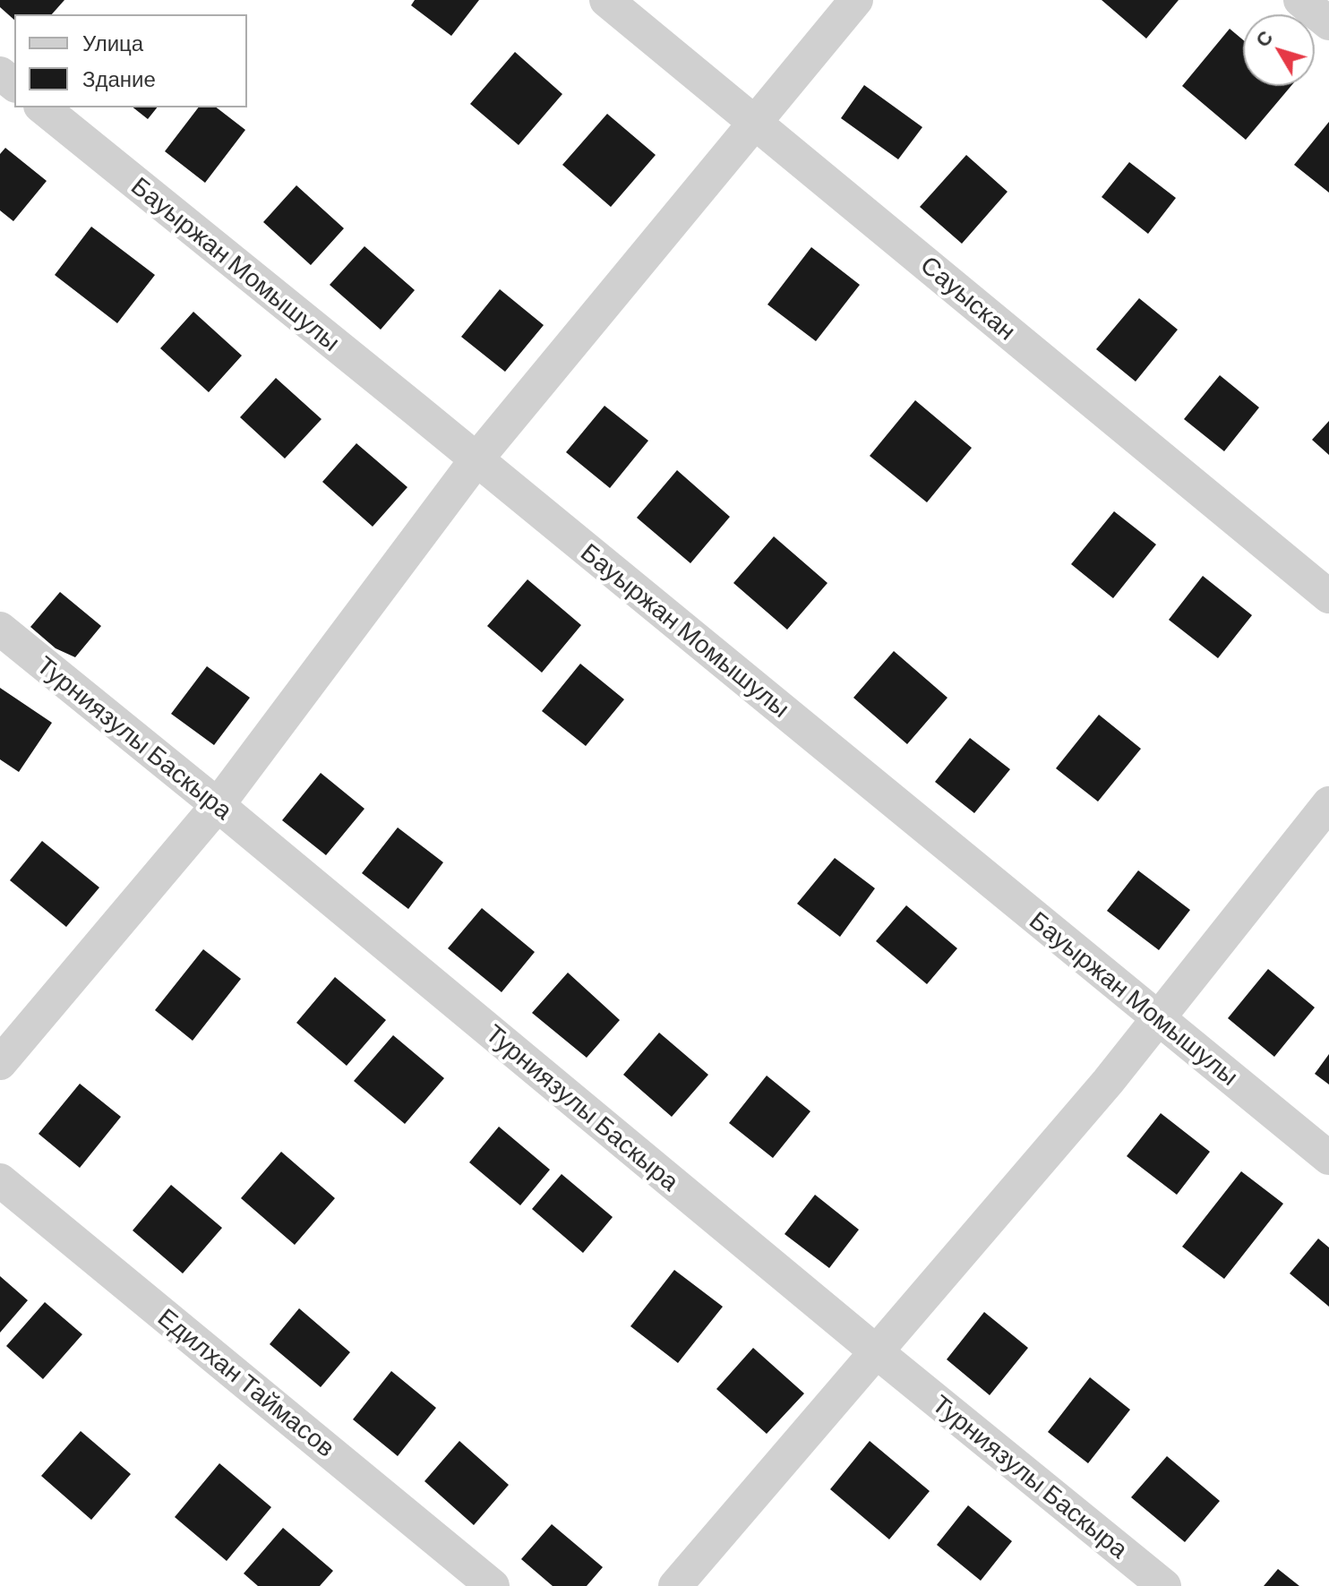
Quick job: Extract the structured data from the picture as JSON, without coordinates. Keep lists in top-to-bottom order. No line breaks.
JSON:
{"streets":{"street":["Бауыржан Момышулы","Сауыскан","Турниязулы Баскыра","Едилхан Таймасов"]},"legend":["Улица","Здание"],"north":"top left"}
